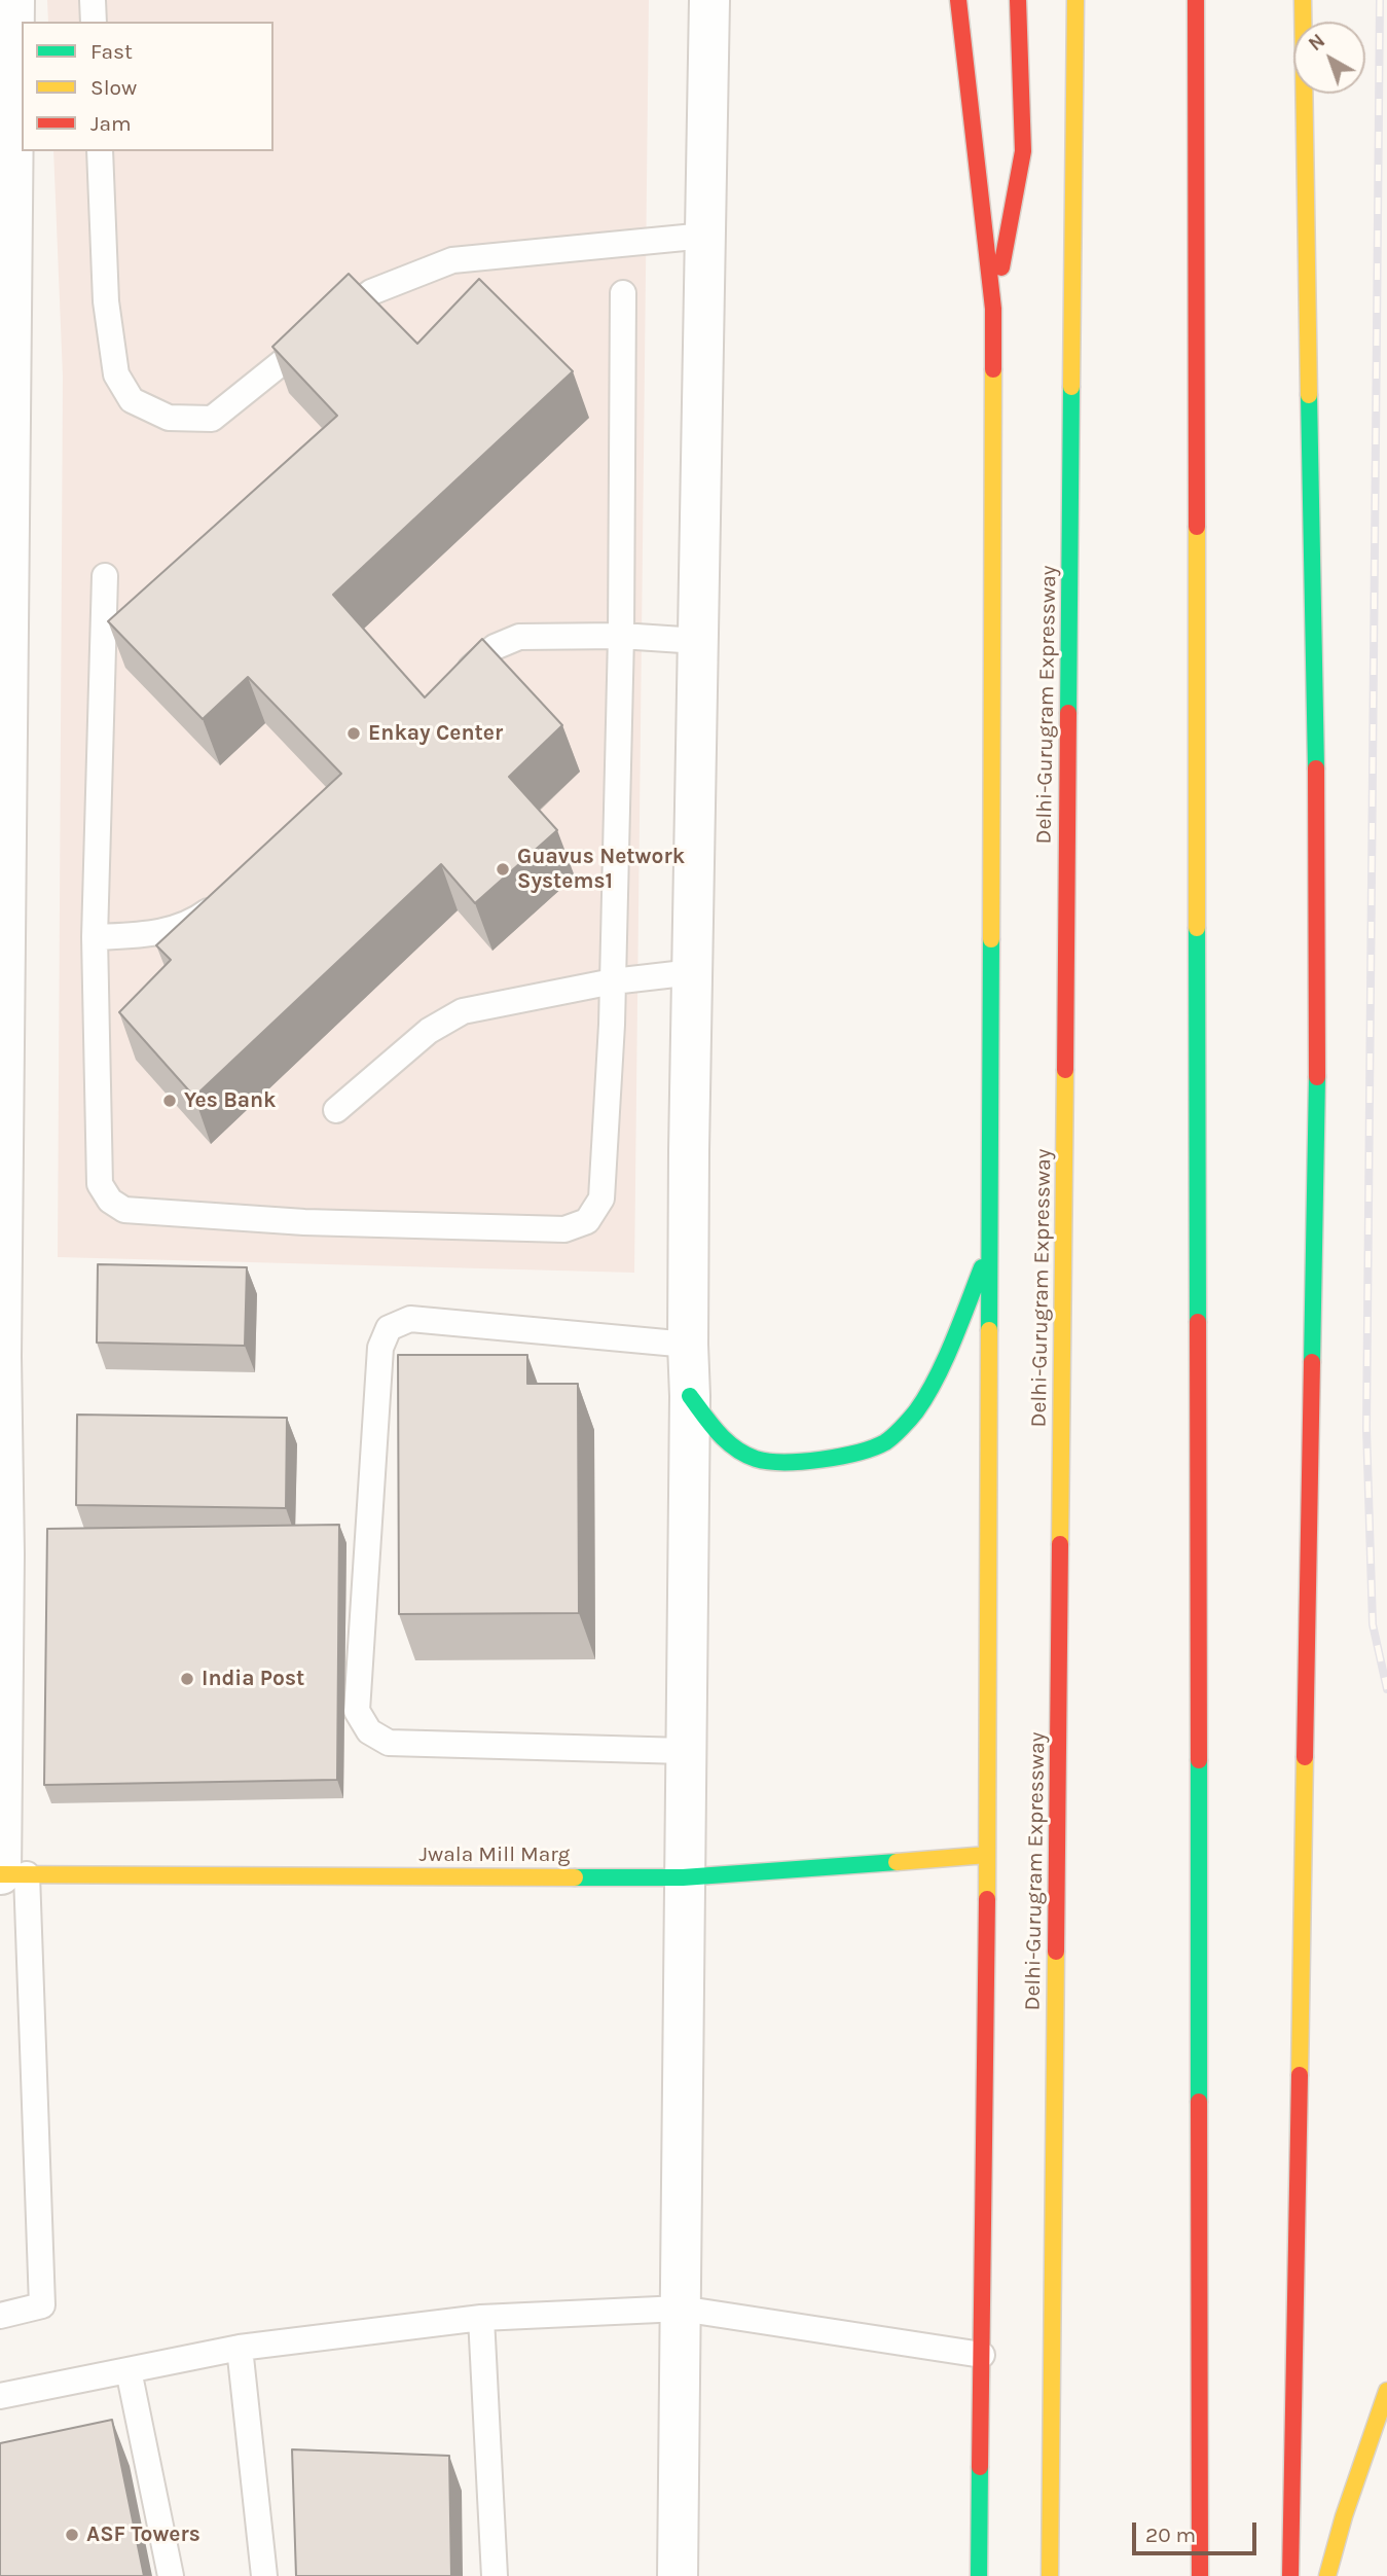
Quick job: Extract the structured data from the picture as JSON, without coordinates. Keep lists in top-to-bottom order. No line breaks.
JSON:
{"streets":{"main road":["Delhi-Gurugram Expressway","Jwala Mill Marg"]},"places":["Enkay Center","Guavus Network Systems1","Yes Bank","India Post","ASF Towers"],"legend":["Fast","Slow","Jam"],"scale_bar":"20 m","north":"top left"}
